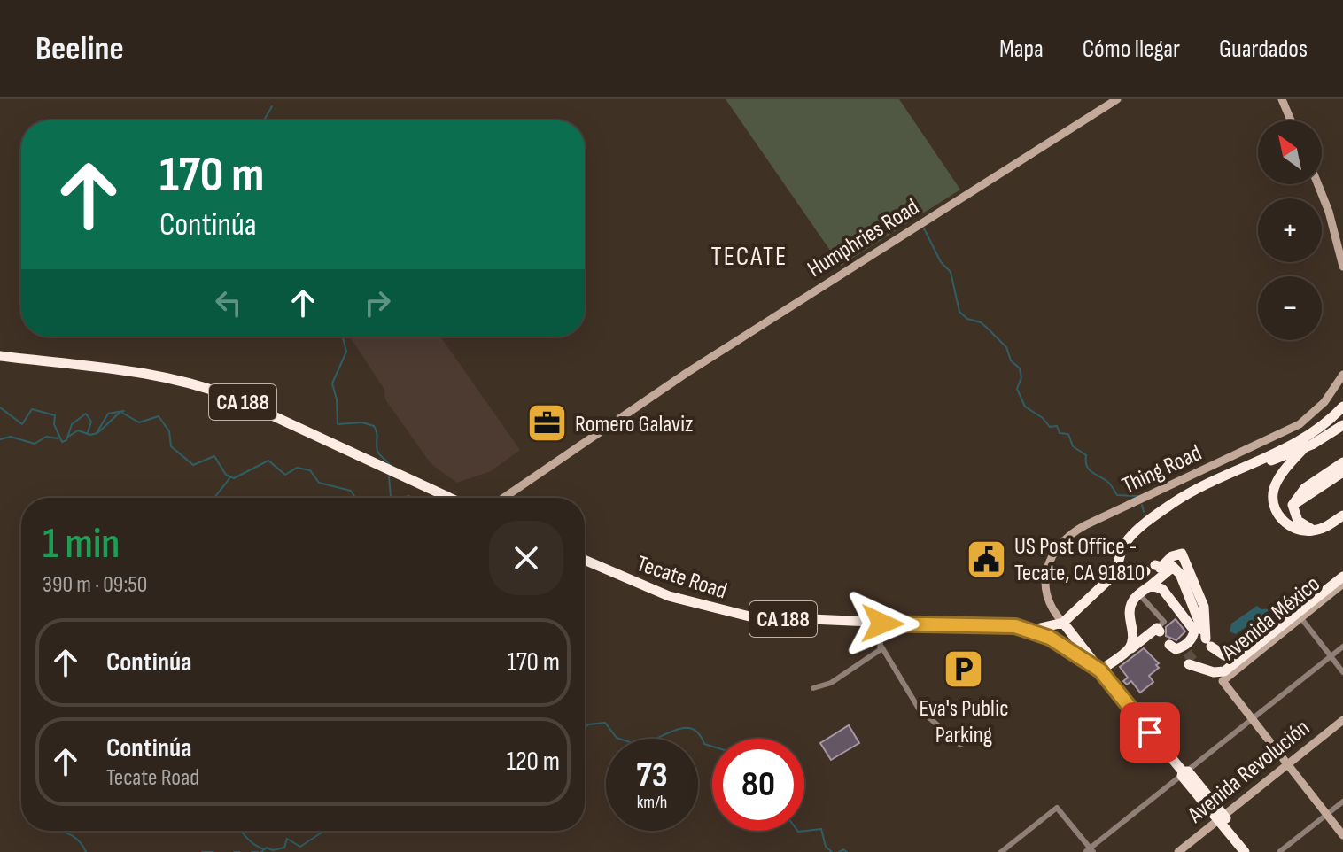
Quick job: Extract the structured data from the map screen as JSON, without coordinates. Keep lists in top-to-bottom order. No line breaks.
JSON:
{"streets":{"highway":["CA 188","Tecate Road"],"street":["Humphries Road","Thing Road","Avenida México","Avenida Revolución"]},"crossings":[["CA 188","Thing Road"],["CA 188","Tecate Road"],["Thing Road","Tecate Road"]],"districts":["TECATE"],"places":{"office":["Romero Galaviz"],"public building":["US Post Office - Tecate, CA 91810"],"parking":["Eva's Public Parking"]},"north":"top left","page":{"header":"Beeline","nav":["Mapa","Cómo llegar","Guardados"],"map_buttons":["+","−"],"turn":["170 m","Continúa"],"heading":["1 min","390 m · 09:50"],"list":[{"name":"Continúa","value":"170 m"},{"name":"Continúa","note":"Tecate Road","value":"120 m"}],"speed":"73 km/h","limit":"80"}}
